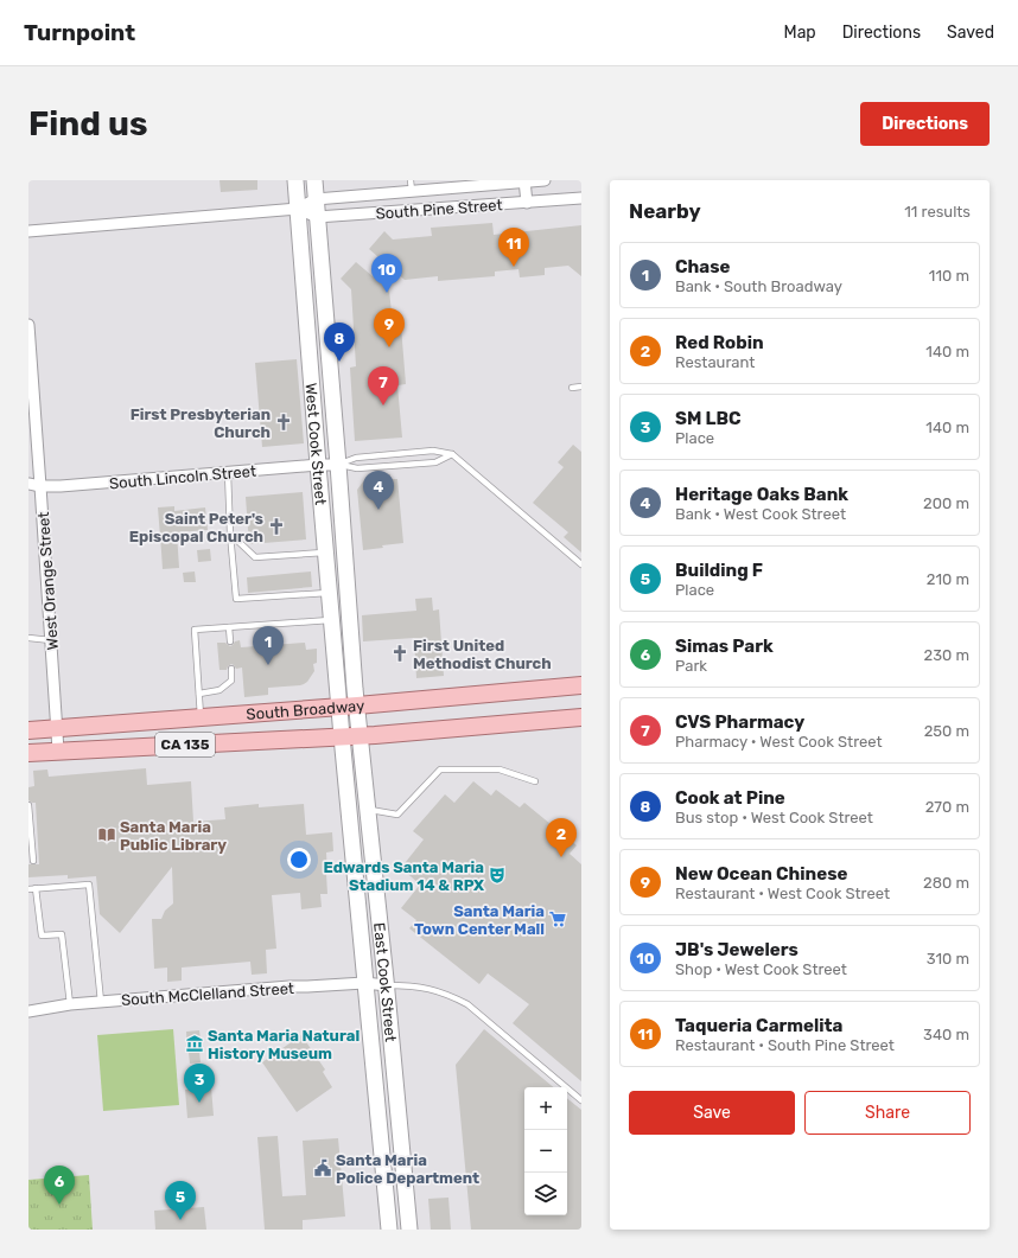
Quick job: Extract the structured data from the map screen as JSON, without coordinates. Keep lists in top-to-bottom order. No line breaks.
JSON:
{"streets":{"main road":["South Broadway","CA 135"],"street":["South Pine Street","West Cook Street","South Lincoln Street","West Orange Street","East Cook Street","South McClelland Street"]},"crossings":[["South Pine Street","West Cook Street"],["West Cook Street","South Lincoln Street"],["West Cook Street","South Broadway"],["West Cook Street","East Cook Street"],["South Lincoln Street","West Orange Street"],["West Orange Street","South Broadway"],["South Broadway","East Cook Street"],["East Cook Street","South McClelland Street"]],"places":{"church":["First Presbyterian Church","Saint Peter's Episcopal Church","First United Methodist Church"],"library":["Santa Maria Public Library"],"theatre":["Edwards Santa Maria Stadium 14 & RPX"],"supermarket":["Santa Maria Town Center Mall"],"museum":["Santa Maria Natural History Museum"],"public building":["Santa Maria Police Department"]},"page":{"header":"Turnpoint","nav":["Map","Directions","Saved"],"buttons":["Directions",["Save","Share"]],"title":"Find us","heading":["Nearby","11 results"],"pins":["11","10","9","8","7","4","1","2","3","6","5"],"list":[{"mark":"1","name":"Chase","note":"Bank · South Broadway","value":"110 m"},{"mark":"2","name":"Red Robin","note":"Restaurant","value":"140 m"},{"mark":"3","name":"SM LBC","note":"Place","value":"140 m"},{"mark":"4","name":"Heritage Oaks Bank","note":"Bank · West Cook Street","value":"200 m"},{"mark":"5","name":"Building F","note":"Place","value":"210 m"},{"mark":"6","name":"Simas Park","note":"Park","value":"230 m"},{"mark":"7","name":"CVS Pharmacy","note":"Pharmacy · West Cook Street","value":"250 m"},{"mark":"8","name":"Cook at Pine","note":"Bus stop · West Cook Street","value":"270 m"},{"mark":"9","name":"New Ocean Chinese","note":"Restaurant · West Cook Street","value":"280 m"},{"mark":"10","name":"JB's Jewelers","note":"Shop · West Cook Street","value":"310 m"},{"mark":"11","name":"Taqueria Carmelita","note":"Restaurant · South Pine Street","value":"340 m"}],"map_buttons":["+","−"]}}
